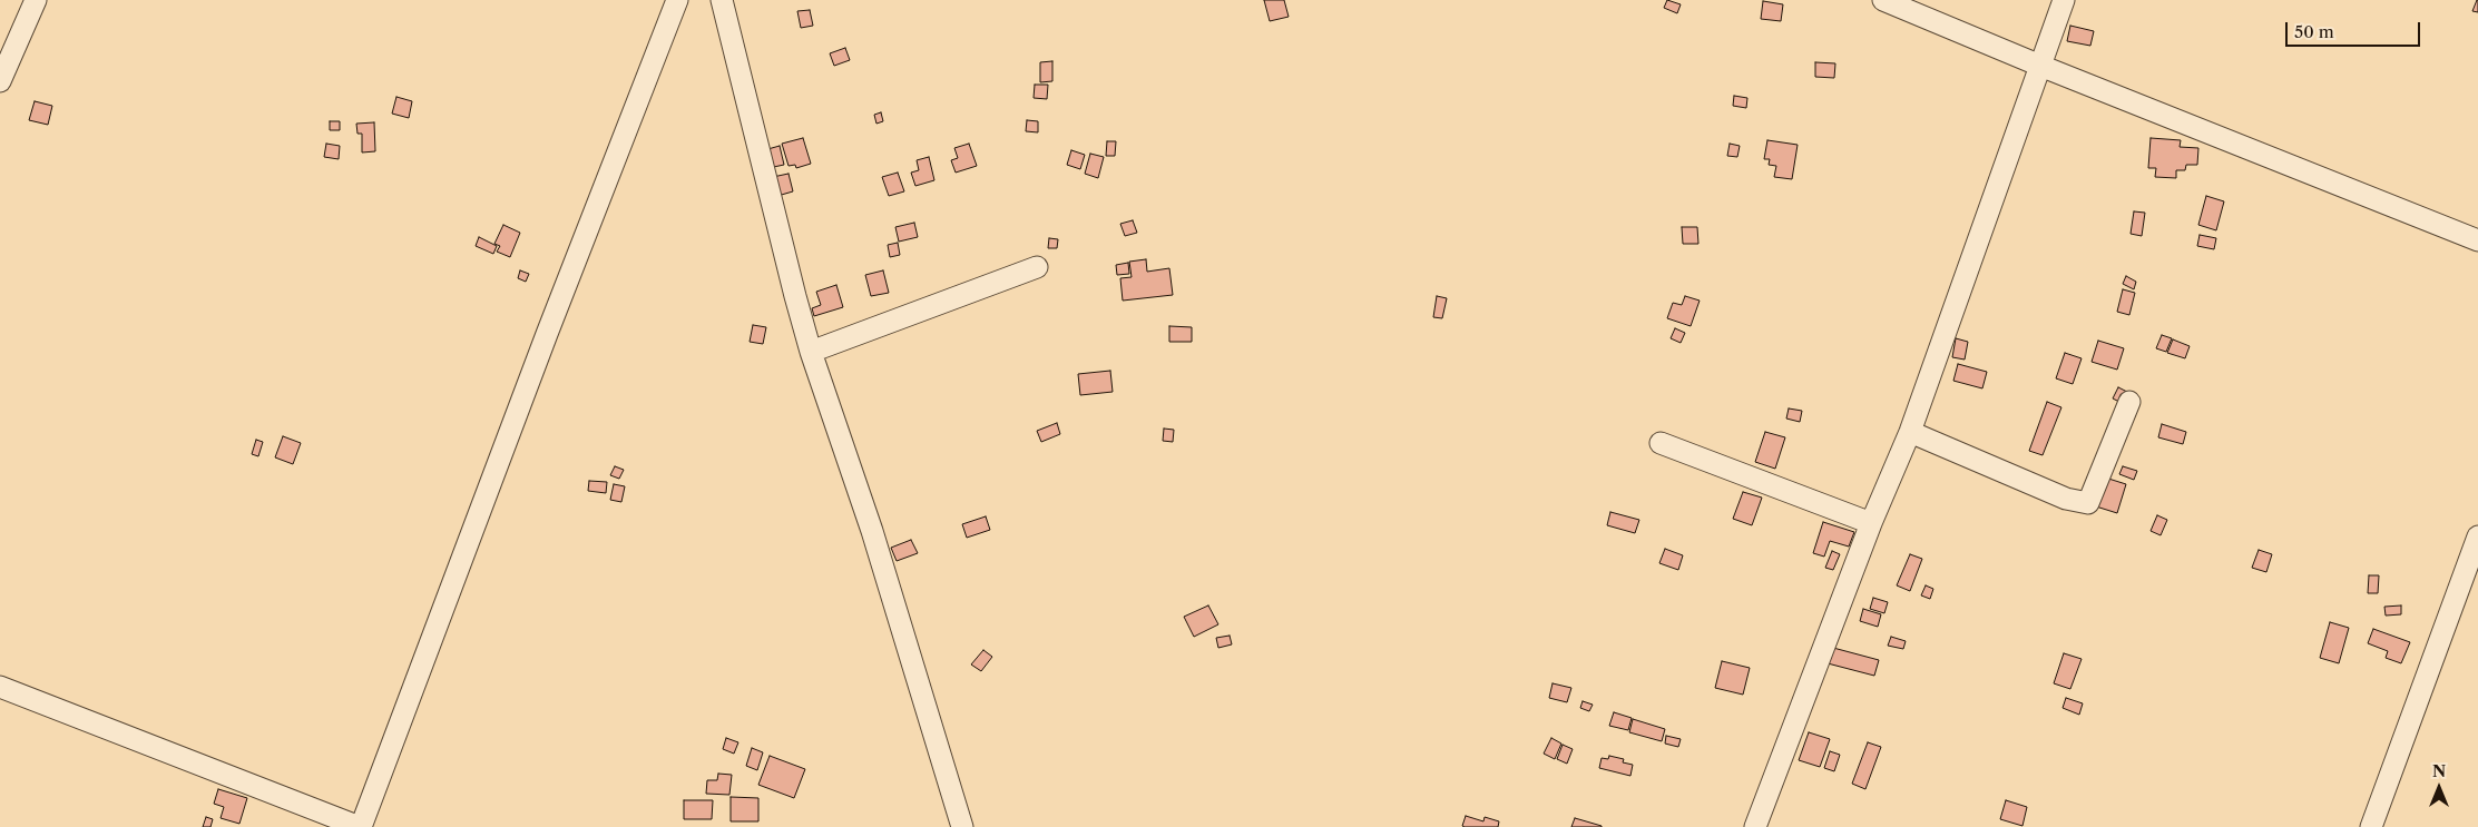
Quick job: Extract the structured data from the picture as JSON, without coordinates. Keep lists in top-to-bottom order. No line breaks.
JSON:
{"scale_bar":"50 m","north":"top"}
